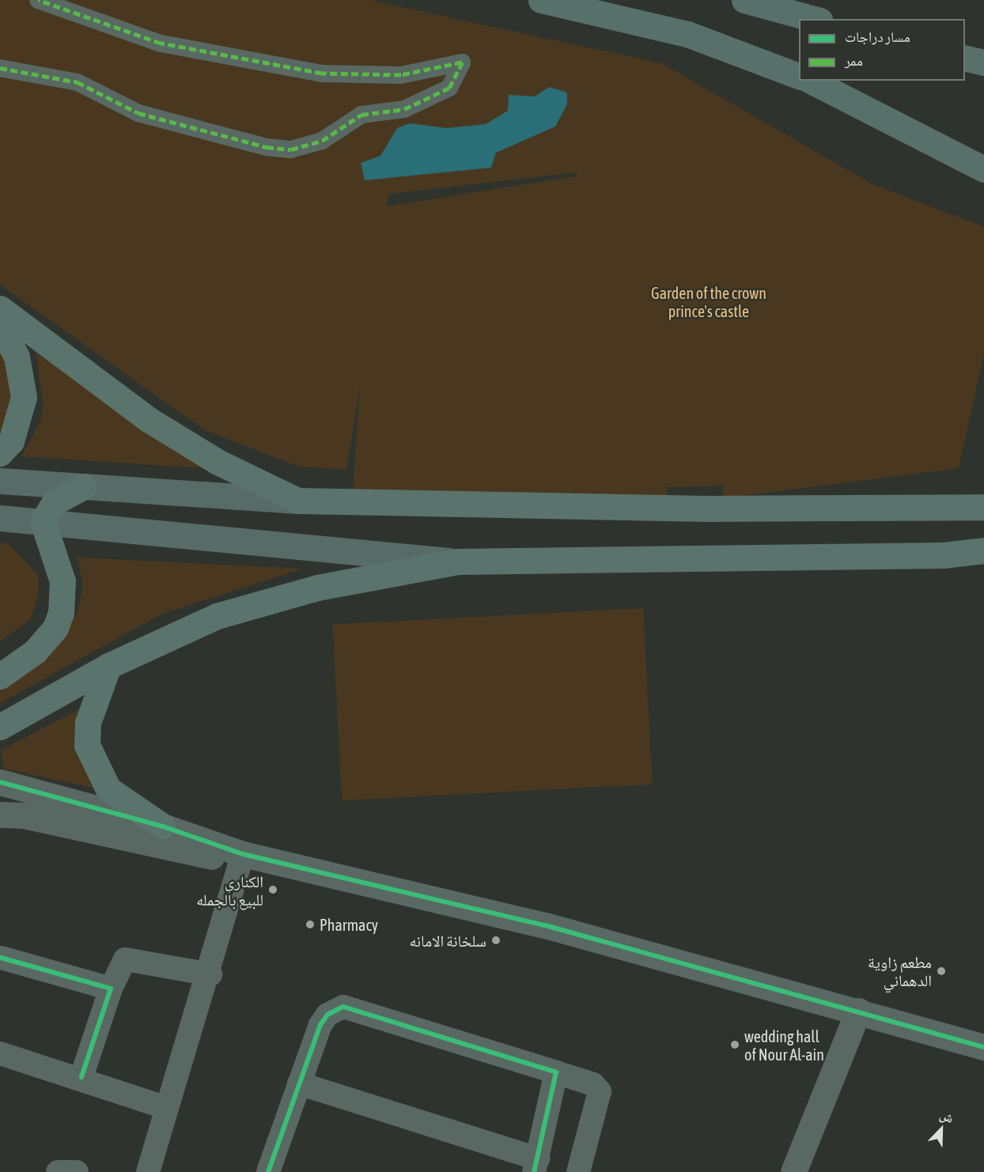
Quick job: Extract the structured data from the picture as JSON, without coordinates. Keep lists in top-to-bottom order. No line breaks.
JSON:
{"parks":["Garden of the crown prince's castle"],"places":["الكناري للبيع بالجمله","Pharmacy","سلخانة الامانه","مطعم زاوية الدهماني","wedding hall of Nour Al-ain"],"legend":["مسار دراجات","ممر"],"north":"top right"}
